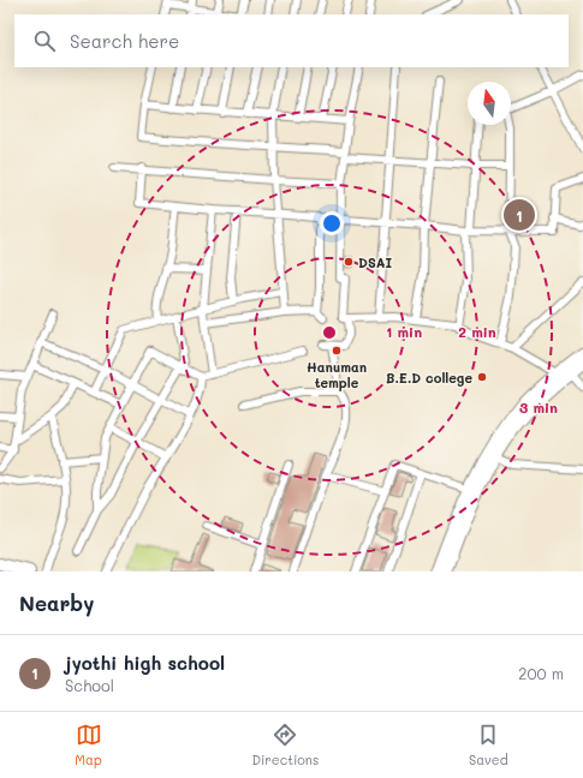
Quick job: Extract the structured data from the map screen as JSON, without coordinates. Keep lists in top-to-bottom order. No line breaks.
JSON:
{"places":["DSAI","Hanuman temple","B.E.D college"],"north":"top","page":{"search":"Search here","pins":"1","heading":"Nearby","list":[{"mark":"1","name":"jyothi high school","note":"School","value":"200 m"}],"nav":["Map","Directions","Saved"]},"rings":["1 min","2 min","3 min"]}
